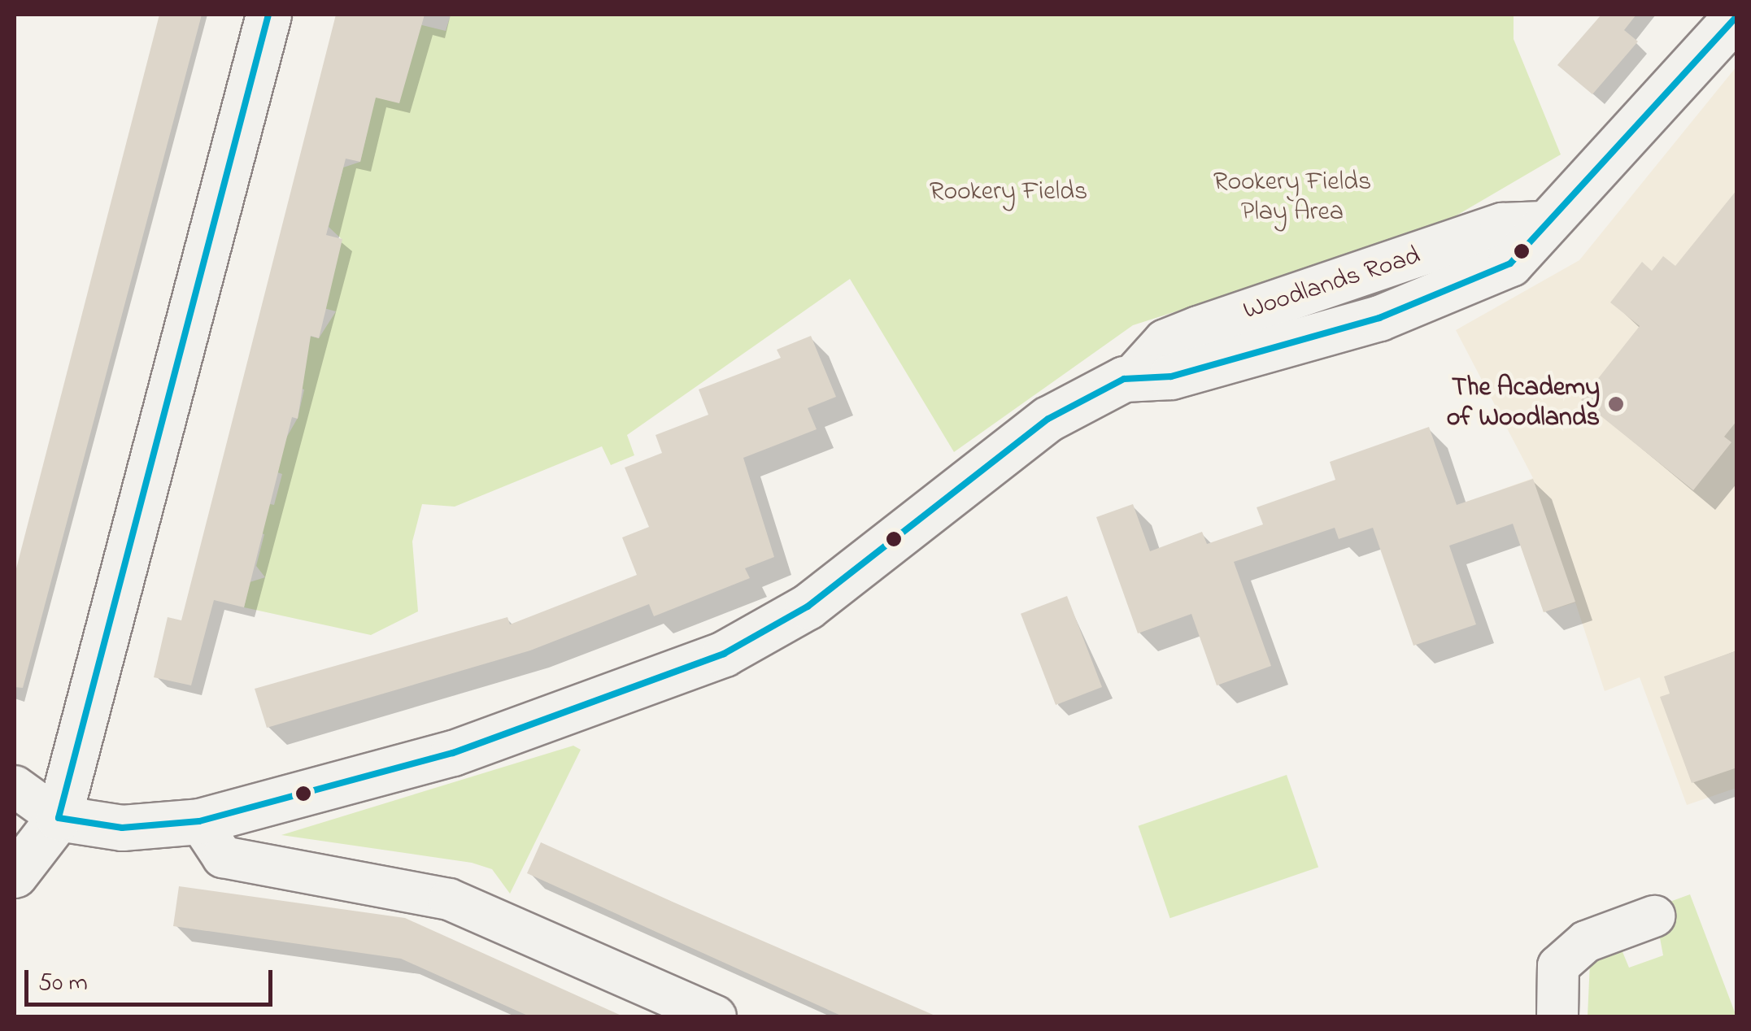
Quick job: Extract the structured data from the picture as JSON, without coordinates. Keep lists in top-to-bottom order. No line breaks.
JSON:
{"streets":{"street":["Woodlands Road"]},"parks":["Rookery Fields Play Area","Rookery Fields"],"places":["The Academy of Woodlands"],"scale_bar":"50 m"}
